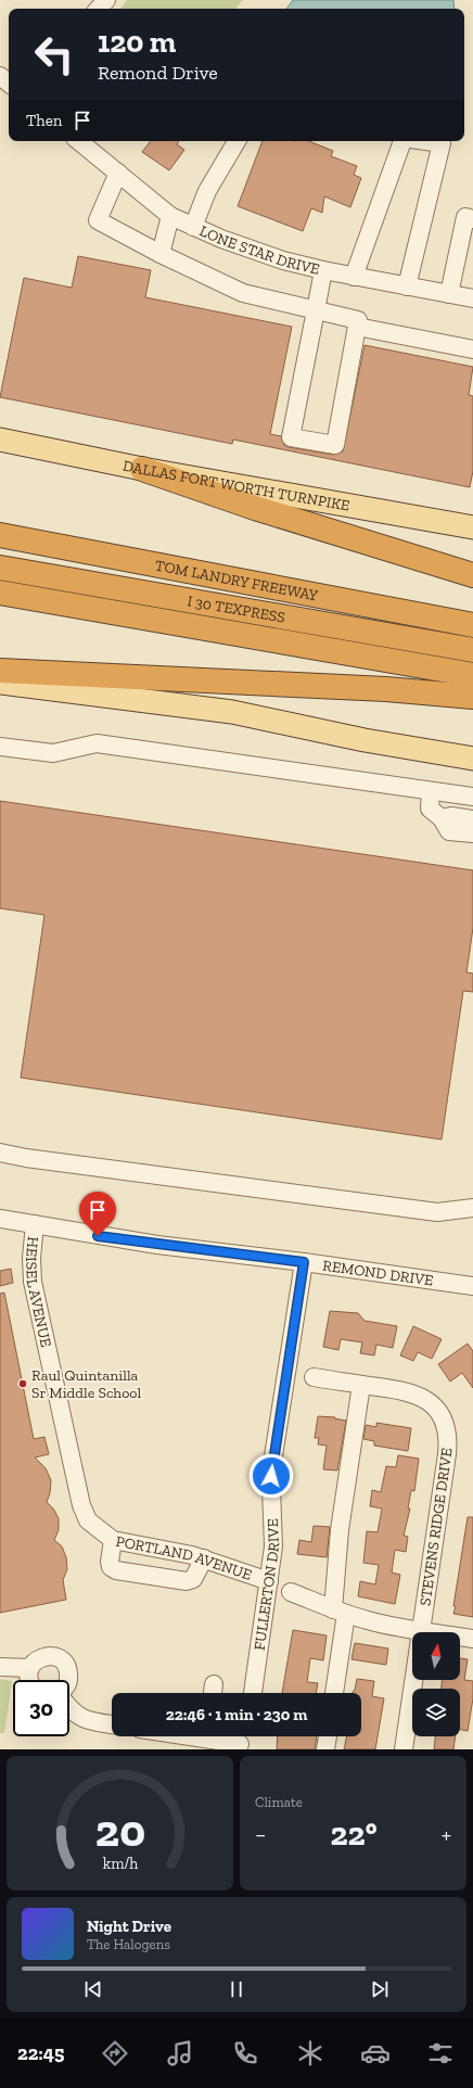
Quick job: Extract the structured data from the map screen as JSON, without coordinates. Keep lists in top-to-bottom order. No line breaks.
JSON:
{"streets":{"highway":["TOM LANDRY FREEWAY","I 30 TEXPRESS"],"main road":["DALLAS FORT WORTH TURNPIKE"],"street":["LONE STAR DRIVE","REMOND DRIVE","HEISEL AVENUE","STEVENS RIDGE DRIVE","PORTLAND AVENUE","FULLERTON DRIVE"]},"crossings":[["REMOND DRIVE","HEISEL AVENUE"],["REMOND DRIVE","FULLERTON DRIVE"],["HEISEL AVENUE","PORTLAND AVENUE"],["PORTLAND AVENUE","FULLERTON DRIVE"]],"places":["Raul Quintanilla Sr Middle School"],"north":"top","page":{"turn":["120 m","Remond Drive"],"then":"Then","limit":"30","trip":"22:46 · 1 min · 230 m","tile":"Climate","heat":["−","22°","+"],"song":["Night Drive","The Halogens"],"tabs":"22:45","gauge":["20","km/h"]}}
